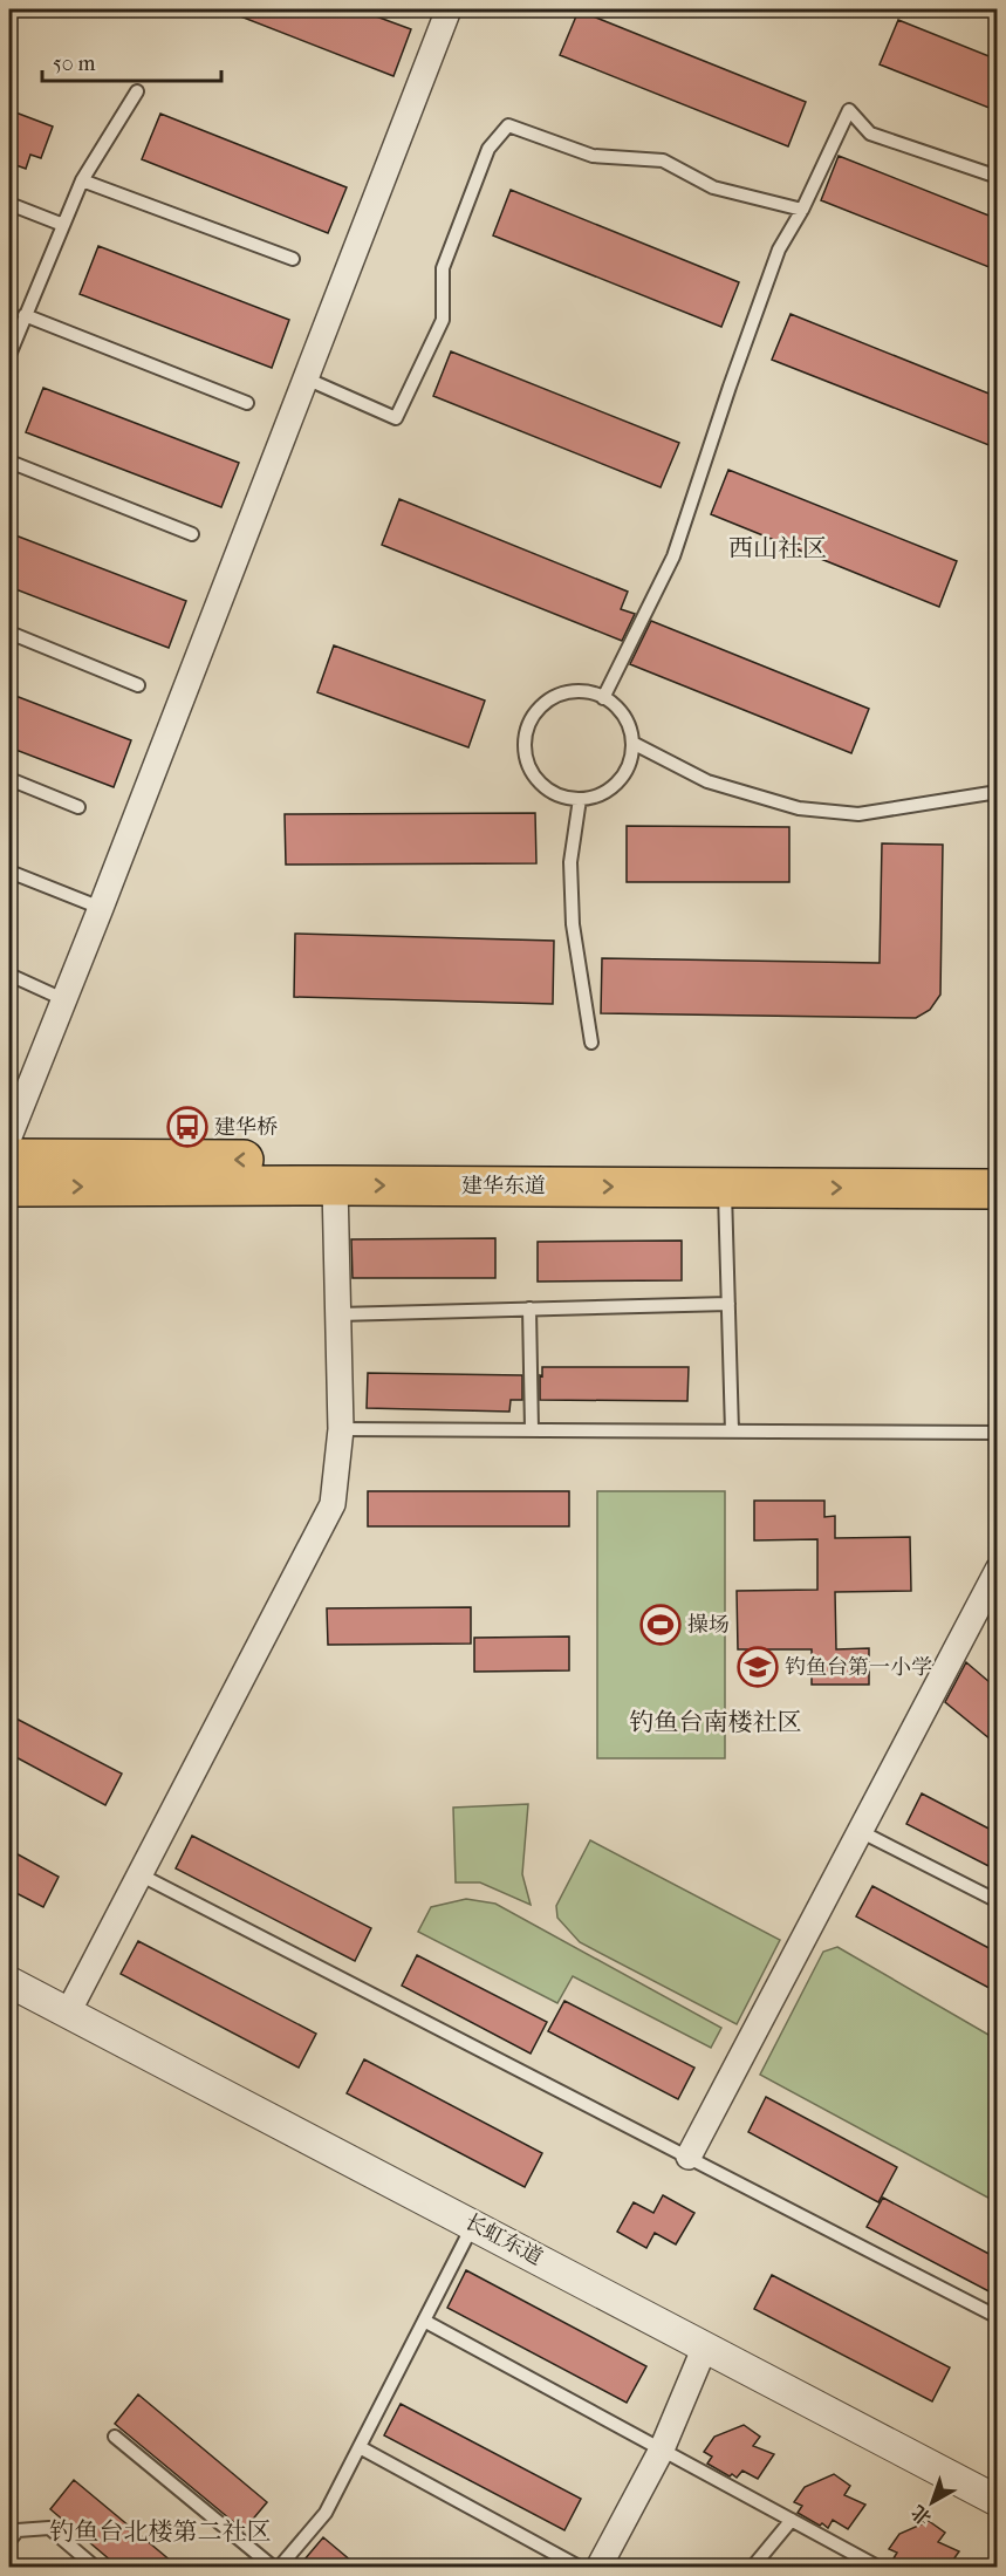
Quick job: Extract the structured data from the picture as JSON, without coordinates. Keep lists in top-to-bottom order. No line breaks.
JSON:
{"streets":{"main road":["建华东道"],"street":["长虹东道"]},"districts":["西山社区","钓鱼台南楼社区","钓鱼台北楼第二社区"],"places":{"bus stop":["建华桥"],"sports":["操场"],"school or university":["钓鱼台第一小学"]},"scale_bar":"50 m","north":"bottom left"}
